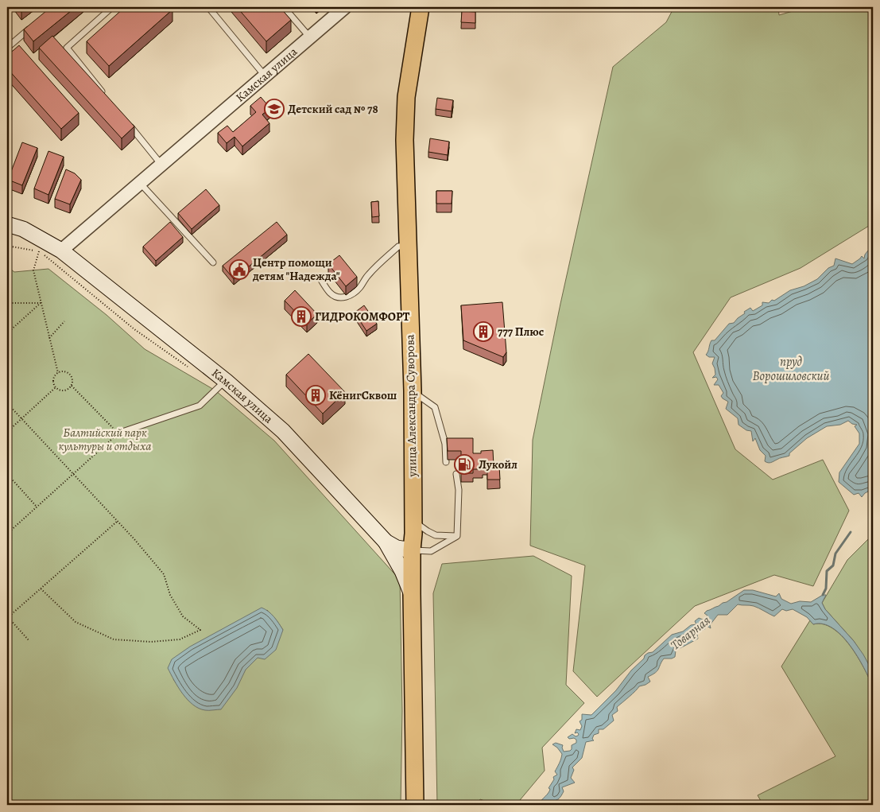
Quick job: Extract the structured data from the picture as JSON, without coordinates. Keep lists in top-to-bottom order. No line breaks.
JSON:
{"streets":{"main road":["Камская улица","улица Александра Суворова"]},"crossings":[["Камская улица","улица Александра Суворова"]],"water":["пруд Ворошиловский","Товарная"],"parks":["Балтийский парк культуры и отдыха"],"places":{"school or university":["Детский сад № 78"],"public building":["Центр помощи детям \"Надежда\""],"building":["ГИДРОКОМФОРТ","777 Плюс","КёнигСквош"],"fuel station":["Лукойл"]}}
